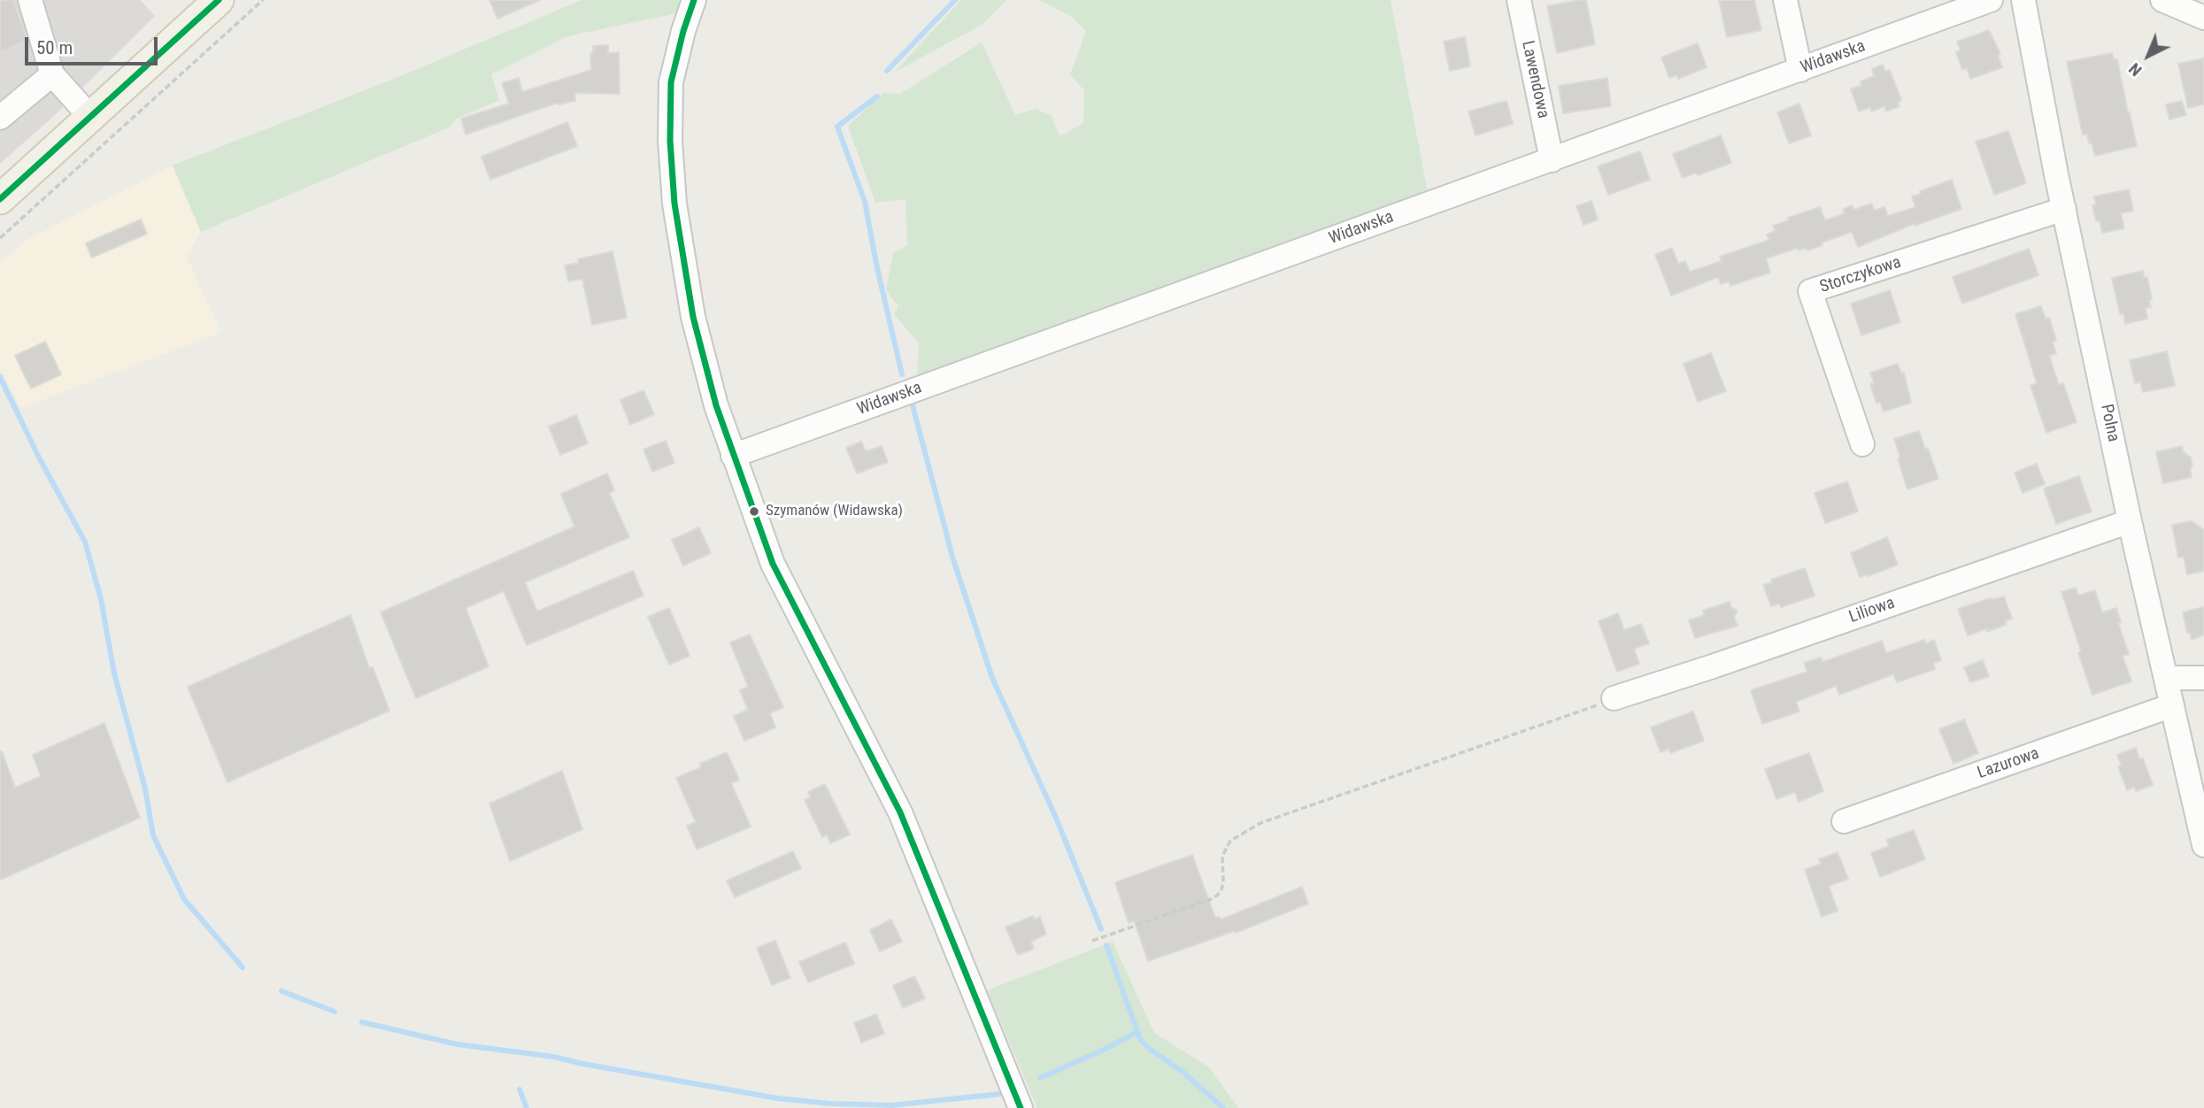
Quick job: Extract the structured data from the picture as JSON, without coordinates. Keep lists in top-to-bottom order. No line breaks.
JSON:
{"streets":{"street":["Widawska","Lawendowa","Storczykowa","Polna","Liliowa","Lazurowa"]},"crossings":[["Widawska","Lawendowa"],["Storczykowa","Polna"],["Polna","Liliowa"],["Polna","Lazurowa"]],"places":["Szymanów (Widawska)"],"scale_bar":"50 m","north":"bottom left"}
